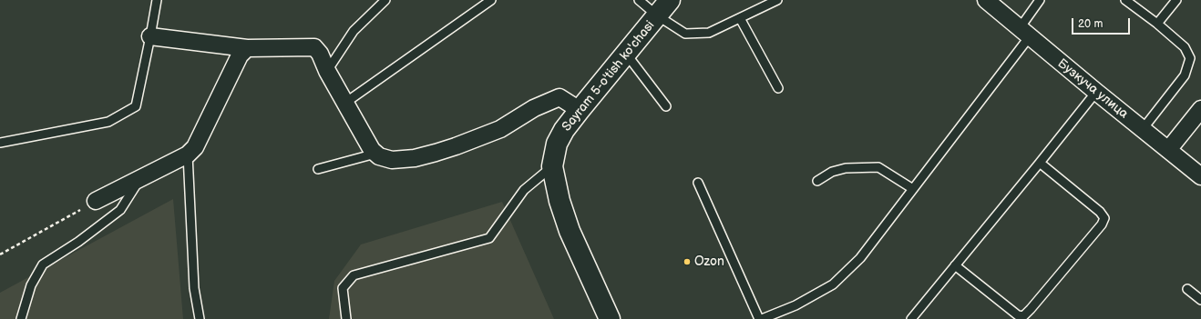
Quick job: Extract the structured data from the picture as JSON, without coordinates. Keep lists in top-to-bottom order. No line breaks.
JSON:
{"streets":{"street":["Sayram 5-o'tish ko'chasi","Бузкуча улица"]},"places":["Ozon"],"scale_bar":"20 m"}
